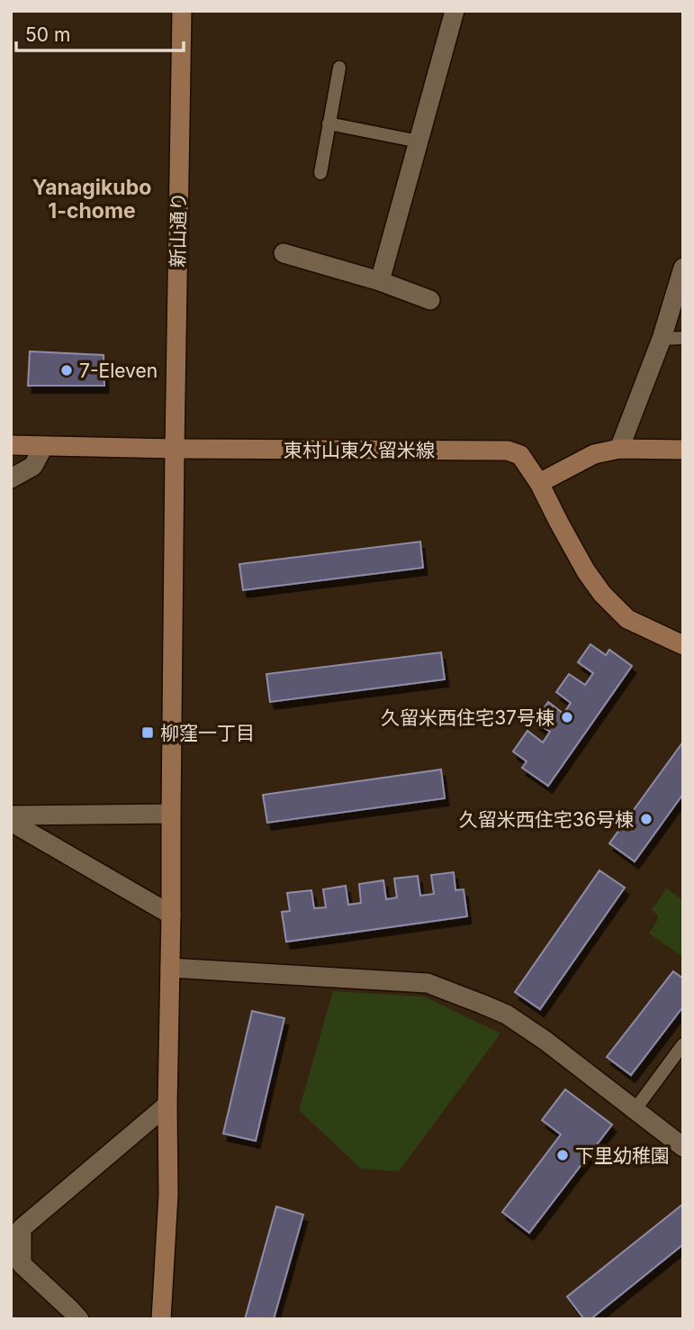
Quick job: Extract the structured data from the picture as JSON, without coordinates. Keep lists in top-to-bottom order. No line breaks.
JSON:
{"streets":{"street":["新山通り","東村山東久留米線"]},"crossings":[["新山通り","東村山東久留米線"]],"districts":["Yanagikubo 1-chome"],"places":{"other":["7-Eleven","久留米西住宅37号棟","久留米西住宅36号棟","下里幼稚園"],"transit":["柳窪一丁目"]},"scale_bar":"50 m"}
